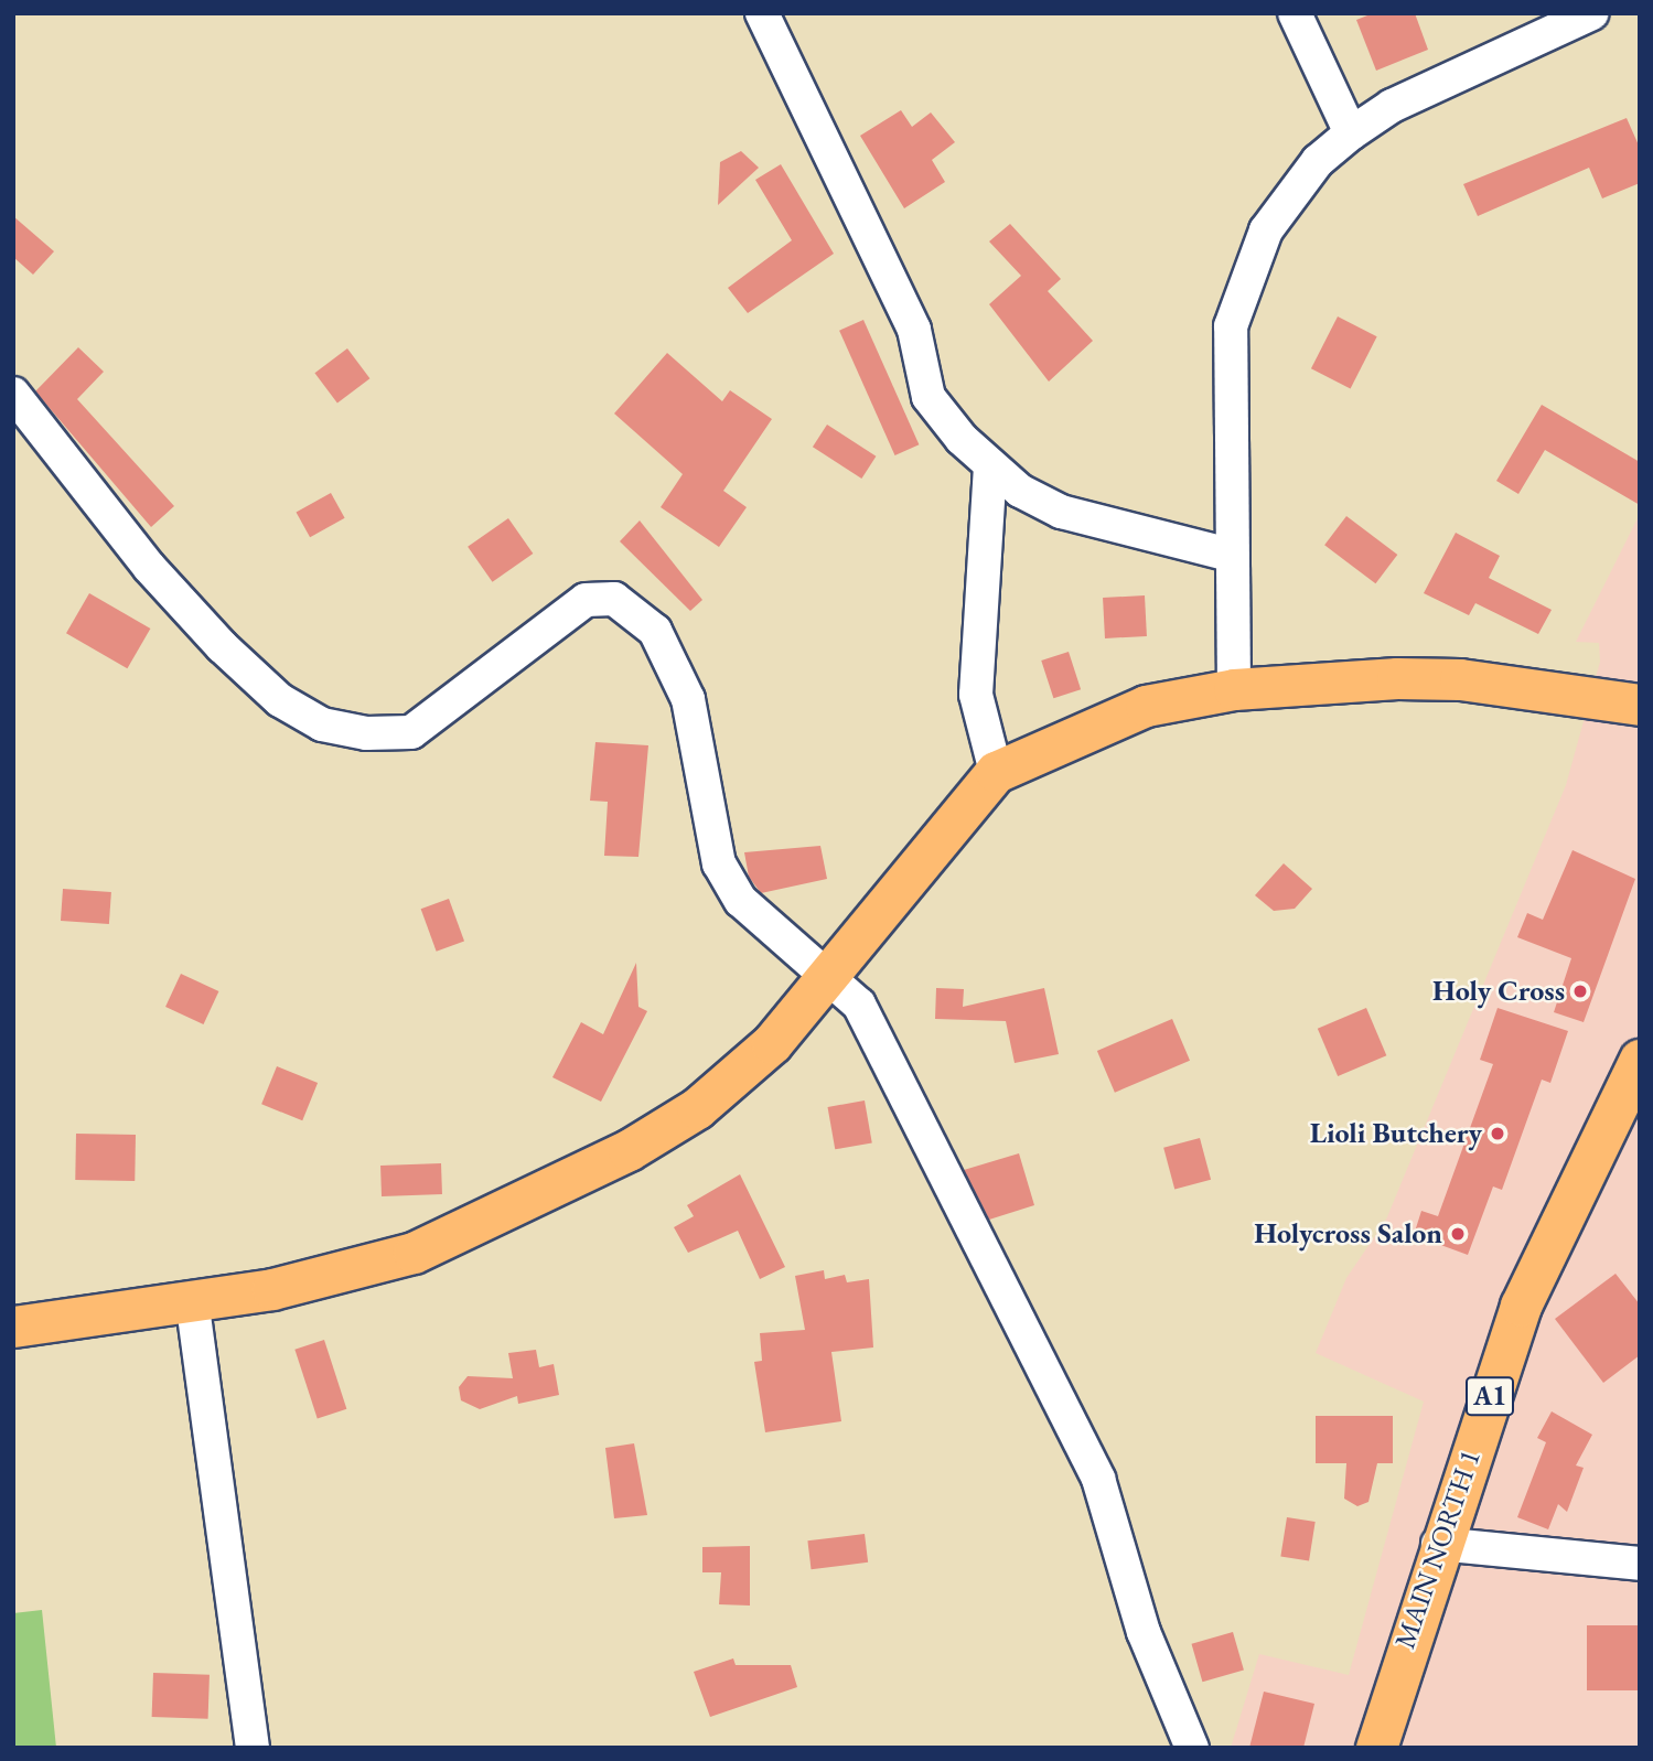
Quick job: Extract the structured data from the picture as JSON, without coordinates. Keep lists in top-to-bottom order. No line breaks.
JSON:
{"streets":{"main road":["A1","MAIN NORTH 1"]},"places":["Holy Cross","Lioli Butchery","Holycross Salon"]}
